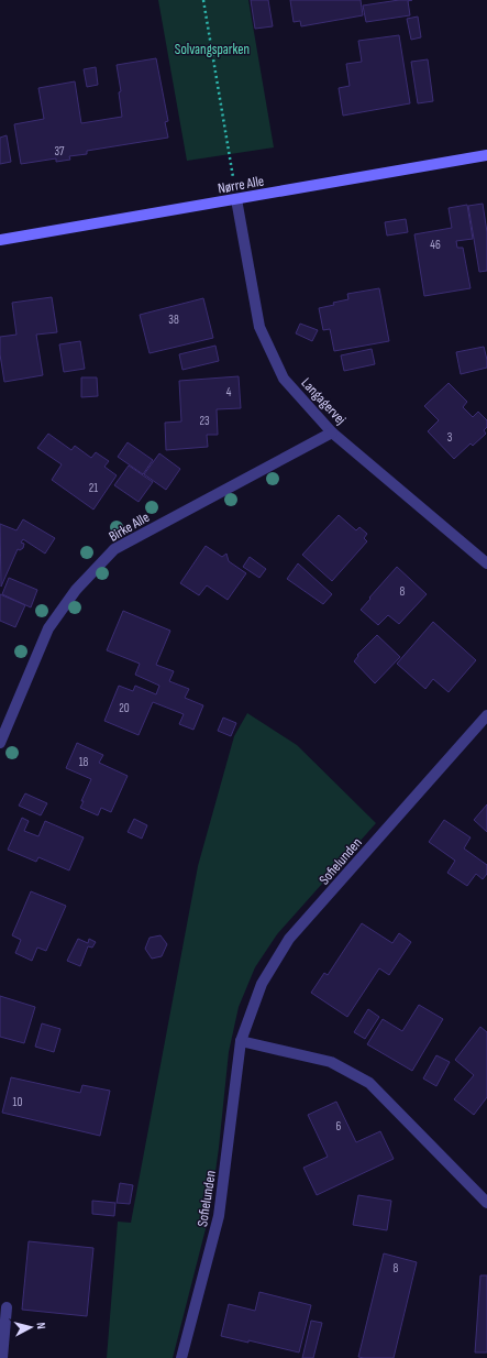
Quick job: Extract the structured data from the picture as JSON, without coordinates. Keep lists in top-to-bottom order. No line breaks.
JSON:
{"streets":{"street":["Nørre Alle","Langagervej","Birke Alle","Sofielunden"]},"crossings":[["Nørre Alle","Langagervej"],["Langagervej","Birke Alle"]],"parks":["Solvangsparken"],"house_numbers":["37","46","38","4","23","3","21","8","20","18","10","6","8"],"north":"right"}
